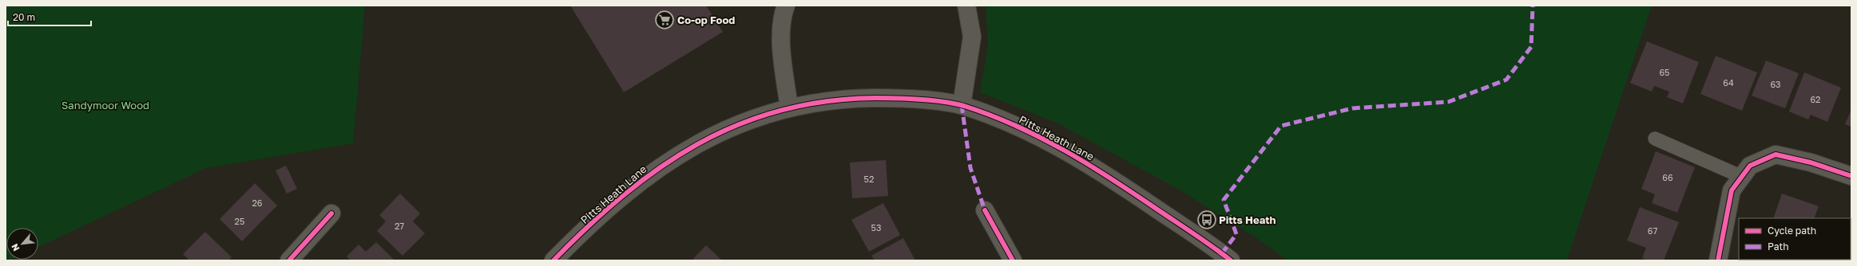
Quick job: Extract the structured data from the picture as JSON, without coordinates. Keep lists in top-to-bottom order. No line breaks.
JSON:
{"streets":{"street":["Pitts Heath Lane"]},"parks":["Sandymoor Wood"],"places":{"supermarket":["Co-op Food"],"bus stop":["Pitts Heath"]},"house_numbers":["65","64","63","62","66","52","26","25","27","53","67"],"legend":["Cycle path","Path"],"scale_bar":"20 m","north":"bottom left"}
